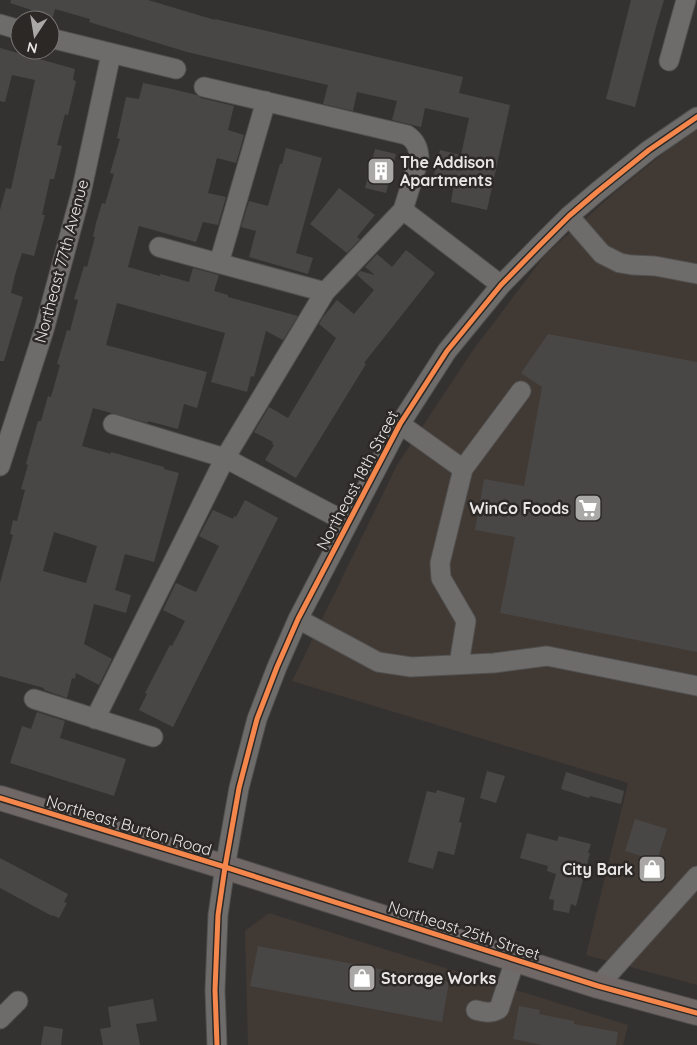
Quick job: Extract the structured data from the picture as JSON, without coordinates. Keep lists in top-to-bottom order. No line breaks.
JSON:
{"streets":{"main road":["Northeast Burton Road","Northeast 25th Street"],"street":["Northeast 77th Avenue","Northeast 18th Street"]},"crossings":[["Northeast 18th Street","Northeast Burton Road"],["Northeast 18th Street","Northeast 25th Street"],["Northeast Burton Road","Northeast 25th Street"]],"places":{"building":["The Addison Apartments"],"supermarket":["WinCo Foods"],"shop":["City Bark","Storage Works"]},"north":"bottom"}
